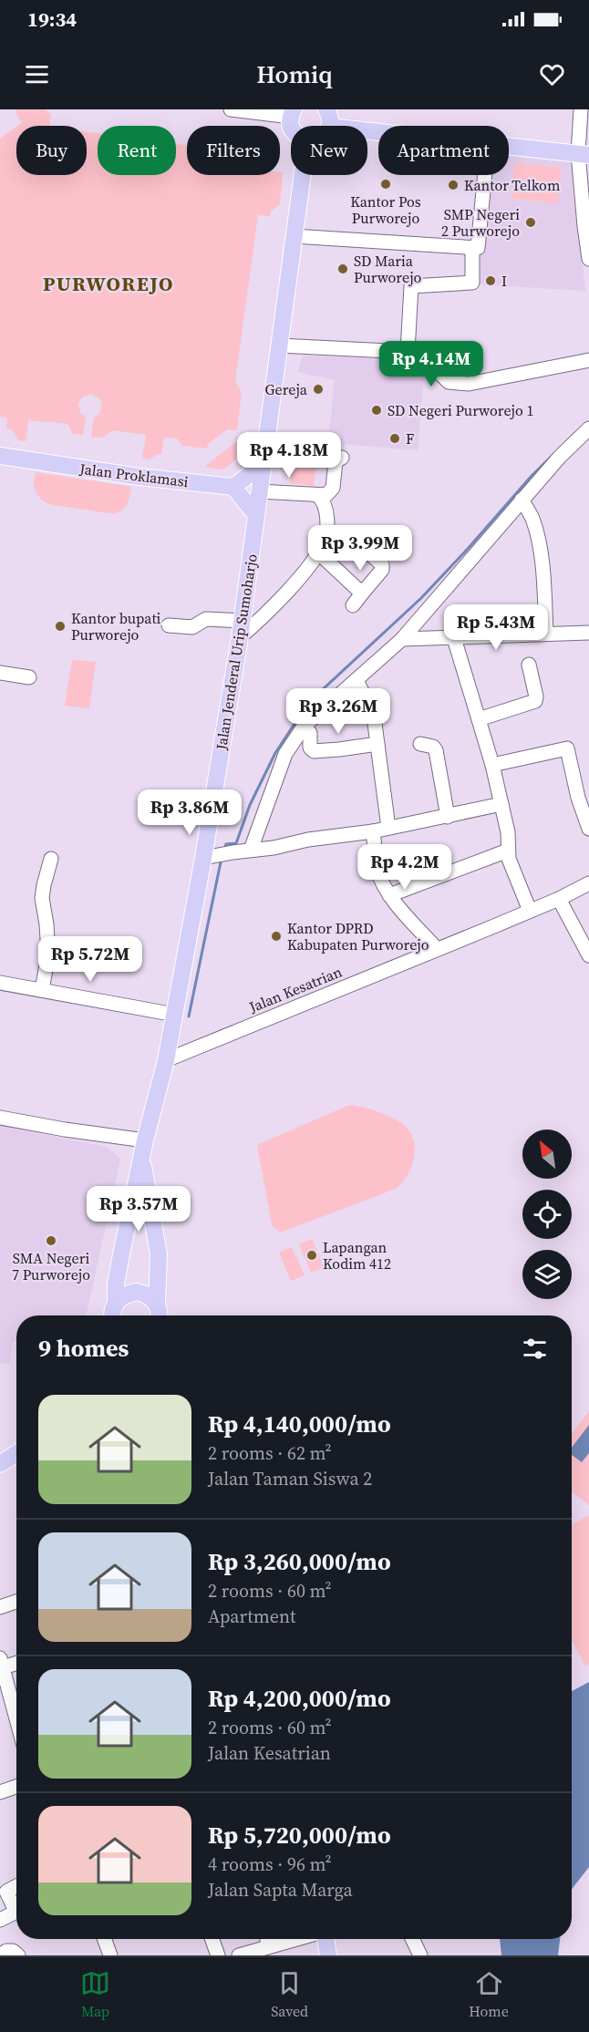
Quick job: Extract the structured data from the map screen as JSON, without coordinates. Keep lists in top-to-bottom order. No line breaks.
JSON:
{"streets":{"main road":["Jalan Proklamasi","Jalan Jenderal Urip Sumoharjo"],"street":["Jalan Kesatrian"]},"crossings":[["Jalan Jenderal Urip Sumoharjo","Jalan Kesatrian"]],"districts":["PURWOREJO"],"places":["Kantor Pos Purworejo","Kantor Telkom","SMP Negeri 2 Purworejo","SD Maria Purworejo","I","Gereja","SD Negeri Purworejo 1","F","Kantor bupati Purworejo","Kantor DPRD Kabupaten Purworejo","SMA Negeri 7 Purworejo","Lapangan Kodim 412"],"north":"top left","page":{"status":"19:34","header":"Homiq","chip":["Buy","Rent","Filters","New","Apartment"],"price":["Rp 4.14M","Rp 4.18M","Rp 3.99M","Rp 5.43M","Rp 3.26M","Rp 3.86M","Rp 4.2M","Rp 5.72M","Rp 3.57M"],"heading":"9 homes","list":[{"name":"Rp 4,140,000/mo","note":"2 rooms · 62 m² · Jalan Taman Siswa 2"},{"name":"Rp 3,260,000/mo","note":"2 rooms · 60 m² · Apartment"},{"name":"Rp 4,200,000/mo","note":"2 rooms · 60 m² · Jalan Kesatrian"},{"name":"Rp 5,720,000/mo","note":"4 rooms · 96 m² · Jalan Sapta Marga"}],"tabs":["Map","Saved","Home"]}}
